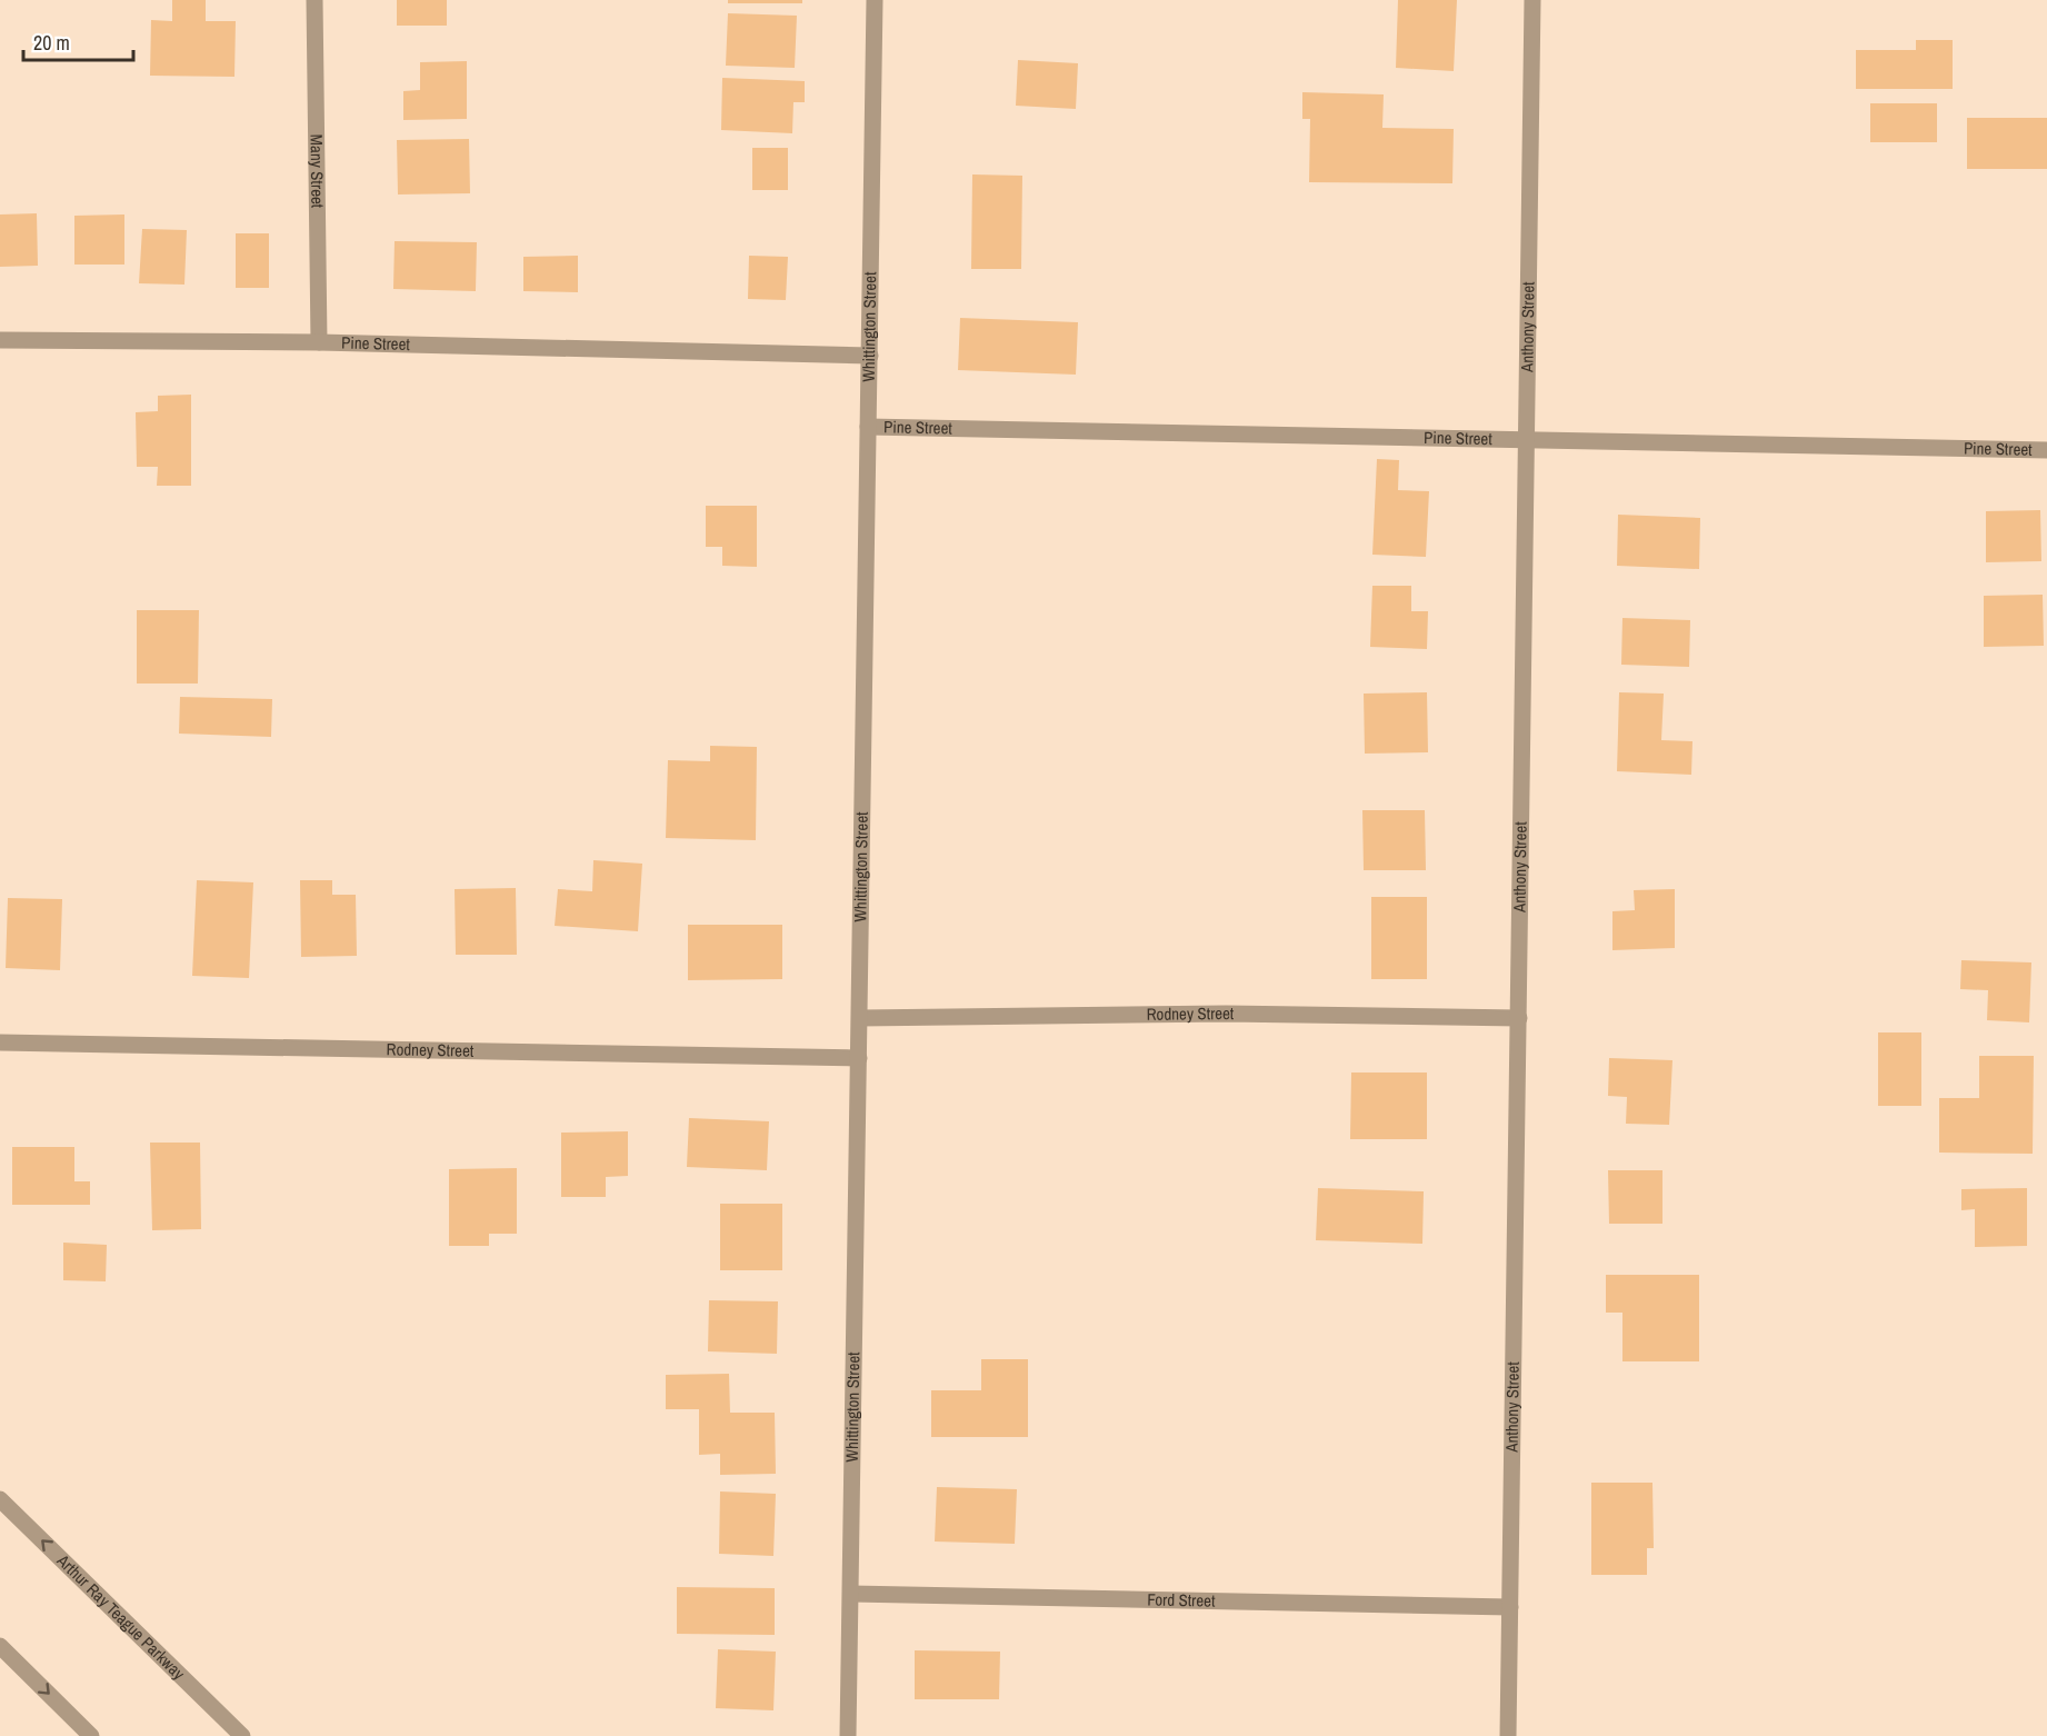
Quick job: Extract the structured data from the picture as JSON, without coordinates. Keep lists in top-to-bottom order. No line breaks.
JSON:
{"streets":{"street":["Many Street","Whittington Street","Anthony Street","Pine Street","Rodney Street","Ford Street","Arthur Ray Teague Parkway"]},"crossings":[["Many Street","Pine Street"],["Whittington Street","Pine Street"],["Whittington Street","Rodney Street"],["Whittington Street","Ford Street"],["Anthony Street","Pine Street"],["Anthony Street","Rodney Street"],["Anthony Street","Ford Street"]],"scale_bar":"20 m"}
